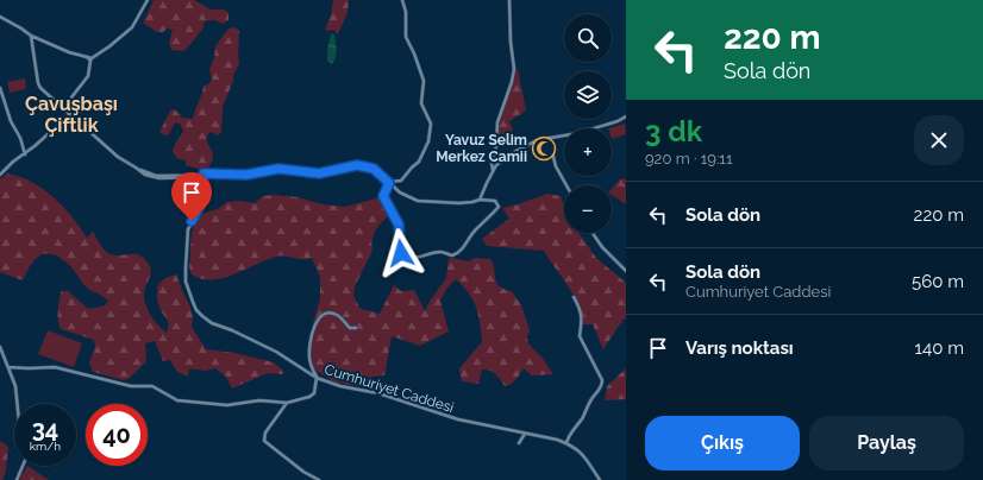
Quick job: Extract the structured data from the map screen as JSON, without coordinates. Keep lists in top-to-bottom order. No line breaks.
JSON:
{"streets":{"street":["Cumhuriyet Caddesi"]},"districts":["Çavuşbaşı Çiftlik"],"places":{"mosque":["Yavuz Selim Merkez Camii"]},"page":{"turn":["220 m","Sola dön"],"map_buttons":["+","−"],"heading":["3 dk","920 m · 19:11"],"list":[{"name":"Sola dön","value":"220 m"},{"name":"Sola dön","note":"Cumhuriyet Caddesi","value":"560 m"},{"name":"Varış noktası","value":"140 m"}],"speed":"34 km/h","limit":"40","buttons":["Çıkış","Paylaş"]}}
